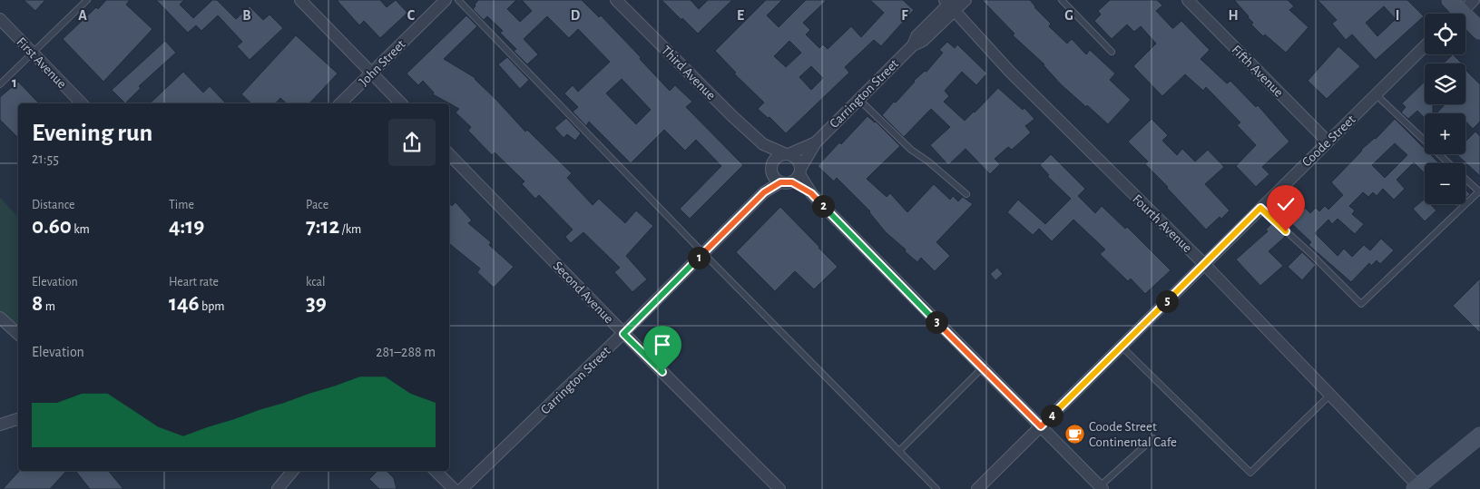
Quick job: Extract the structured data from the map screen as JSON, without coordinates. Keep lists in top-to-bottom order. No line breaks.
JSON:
{"streets":{"street":["First Avenue","John Street","Fifth Avenue","Third Avenue","Carrington Street","Coode Street","Fourth Avenue","Second Avenue"]},"crossings":[["Fifth Avenue","Coode Street"],["Third Avenue","Carrington Street"],["Carrington Street","Fourth Avenue"],["Carrington Street","Second Avenue"],["Coode Street","Fourth Avenue"]],"places":{"cafe":["Coode Street Continental Cafe"]},"page":{"map_buttons":["+","−"],"heading":["Evening run","21:55"],"stats":[["Distance","0.60 km"],["Time","4:19"],["Pace","7:12 /km"],["Elevation","8 m"],["Heart rate","146 bpm"],["kcal","39"]],"pins":["2","1","5","3","4"],"chart":["Elevation","281–288 m"]},"grid":{"columns":["A","B","C","D","E","F","G","H","I"],"rows":["1"]}}
